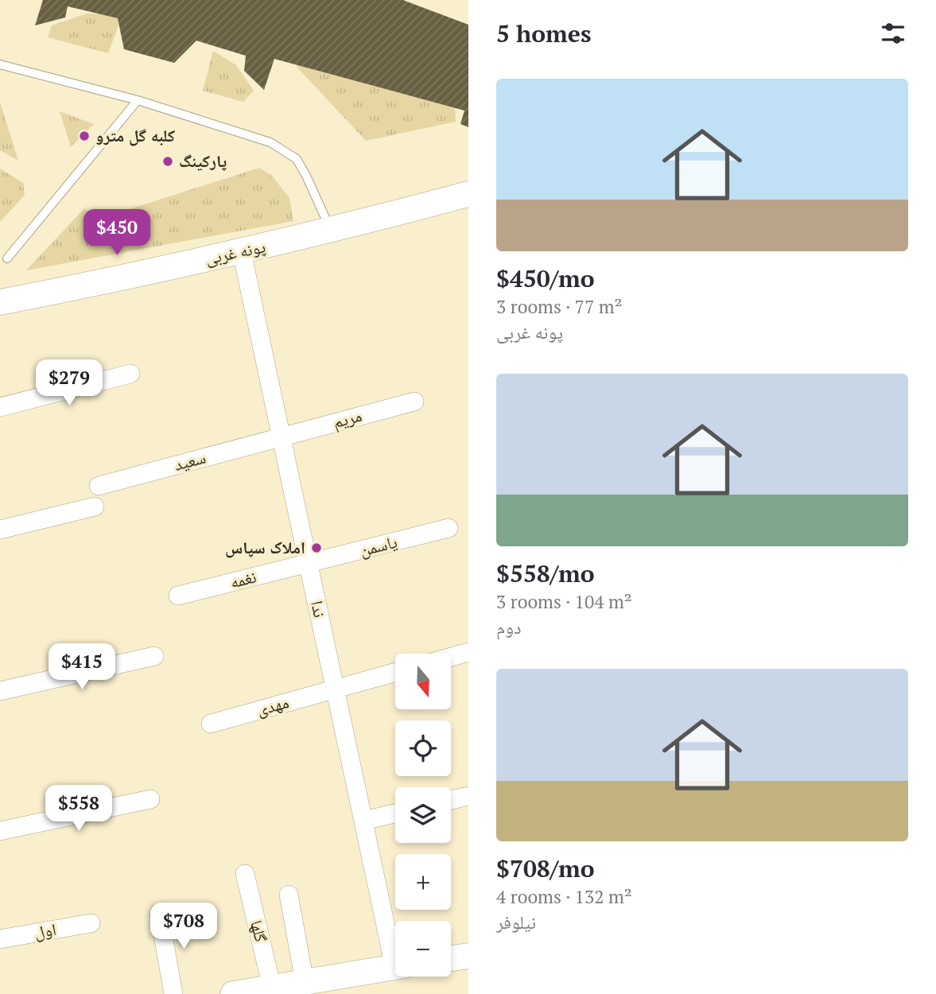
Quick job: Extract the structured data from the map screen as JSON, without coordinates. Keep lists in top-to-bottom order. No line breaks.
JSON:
{"streets":{"street":["پونه غربی","مریم","سعید","یاسمن","نغمه","ندا","مهدی","اول","گلها"]},"crossings":[["پونه غربی","ندا"],["مریم","سعید"],["مریم","ندا"],["سعید","ندا"],["یاسمن","نغمه"],["یاسمن","ندا"],["نغمه","ندا"],["ندا","مهدی"]],"places":["کلبه گل مترو","پارکینگ","املاک سپاس"],"north":"bottom","page":{"heading":"5 homes","list":[{"name":"$450/mo","note":"3 rooms · 77 m² · پونه غربی"},{"name":"$558/mo","note":"3 rooms · 104 m² · دوم"},{"name":"$708/mo","note":"4 rooms · 132 m² · نیلوفر"}],"price":["$450","$279","$415","$558","$708"],"map_buttons":["+","−"]}}
